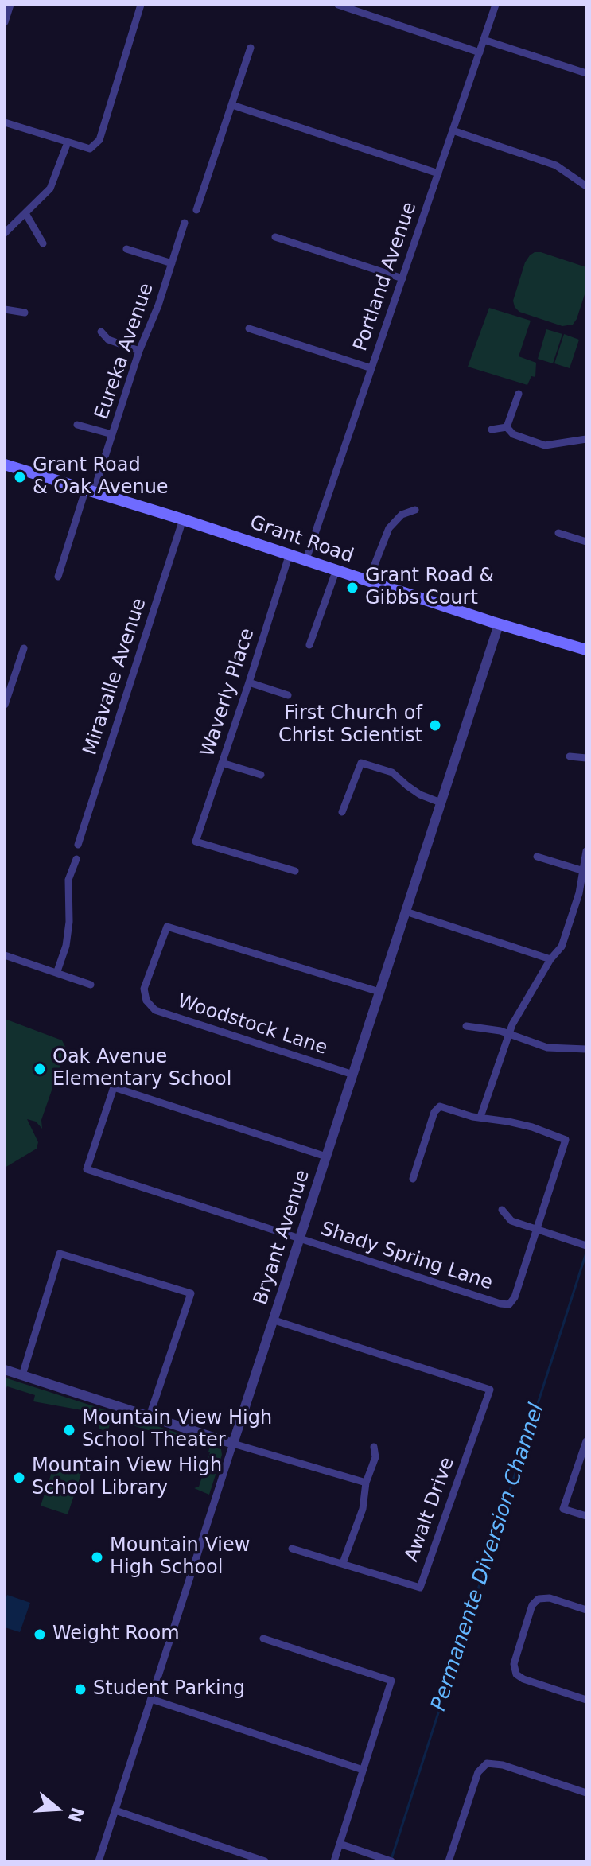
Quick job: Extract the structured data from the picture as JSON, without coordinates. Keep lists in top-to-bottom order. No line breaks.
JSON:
{"streets":{"main road":["Grant Road"],"street":["Portland Avenue","Eureka Avenue","Miravalle Avenue","Waverly Place","Woodstock Lane","Bryant Avenue","Shady Spring Lane","Awalt Drive"]},"crossings":[["Portland Avenue","Grant Road"],["Eureka Avenue","Grant Road"],["Grant Road","Miravalle Avenue"],["Grant Road","Waverly Place"],["Grant Road","Bryant Avenue"],["Woodstock Lane","Bryant Avenue"],["Bryant Avenue","Shady Spring Lane"],["Bryant Avenue","Awalt Drive"]],"water":["Permanente Diversion Channel"],"places":["Grant Road & Oak Avenue","Grant Road & Gibbs Court","First Church of Christ Scientist","Oak Avenue Elementary School","Mountain View High School Theater","Mountain View High School Library","Mountain View High School","Weight Room","Student Parking"],"north":"right"}
